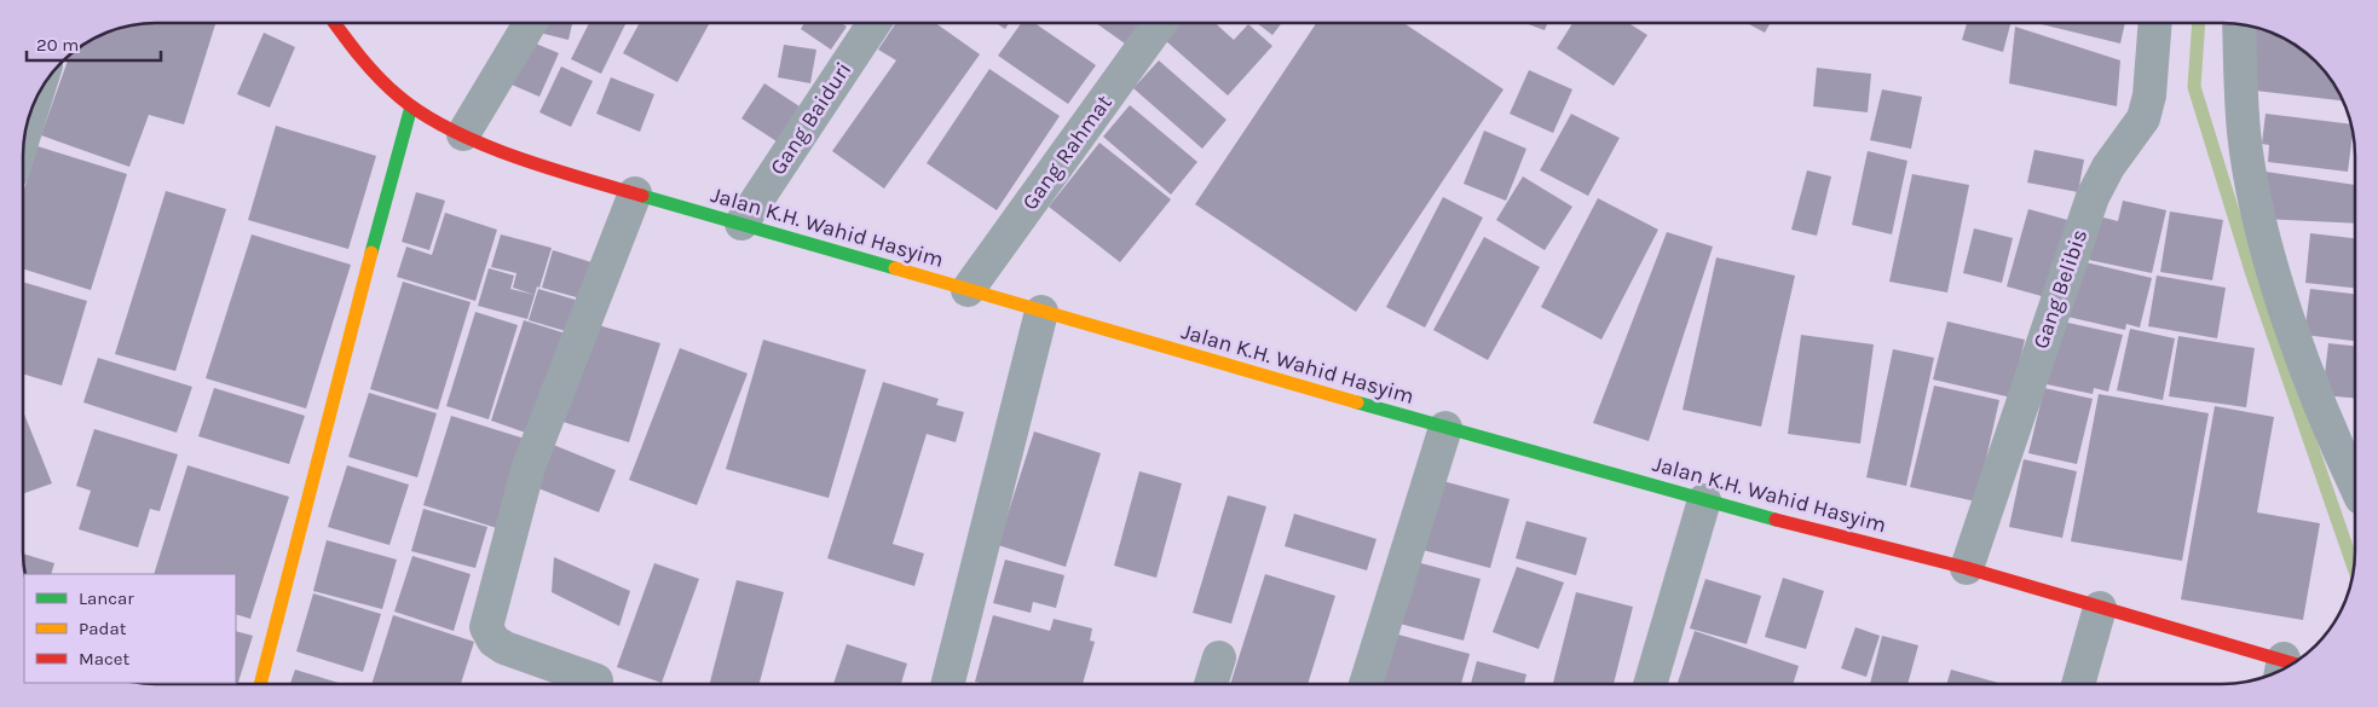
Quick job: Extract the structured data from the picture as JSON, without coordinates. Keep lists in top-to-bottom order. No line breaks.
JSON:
{"streets":{"main road":["Jalan K.H. Wahid Hasyim"],"street":["Gang Baiduri","Gang Rahmat","Gang Belibis"]},"crossings":[["Gang Baiduri","Jalan K.H. Wahid Hasyim"],["Gang Rahmat","Jalan K.H. Wahid Hasyim"],["Jalan K.H. Wahid Hasyim","Gang Belibis"]],"legend":["Lancar","Padat","Macet"],"scale_bar":"20 m"}
